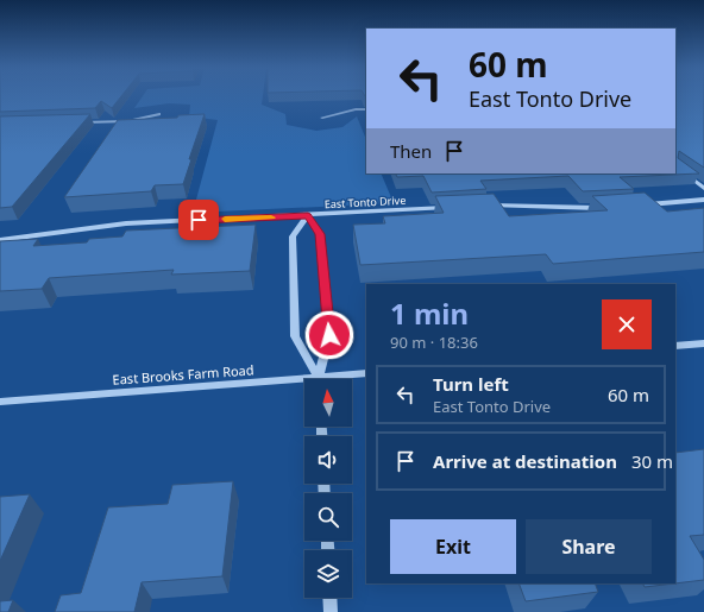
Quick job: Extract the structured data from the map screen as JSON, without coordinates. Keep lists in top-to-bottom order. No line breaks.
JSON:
{"streets":{"street":["East Tonto Drive","East Brooks Farm Road"]},"north":"top","page":{"turn":["60 m","East Tonto Drive"],"then":"Then","heading":["1 min","90 m · 18:36"],"list":[{"name":"Turn left","note":"East Tonto Drive","value":"60 m"},{"name":"Arrive at destination","value":"30 m"}],"buttons":["Exit","Share"]}}
